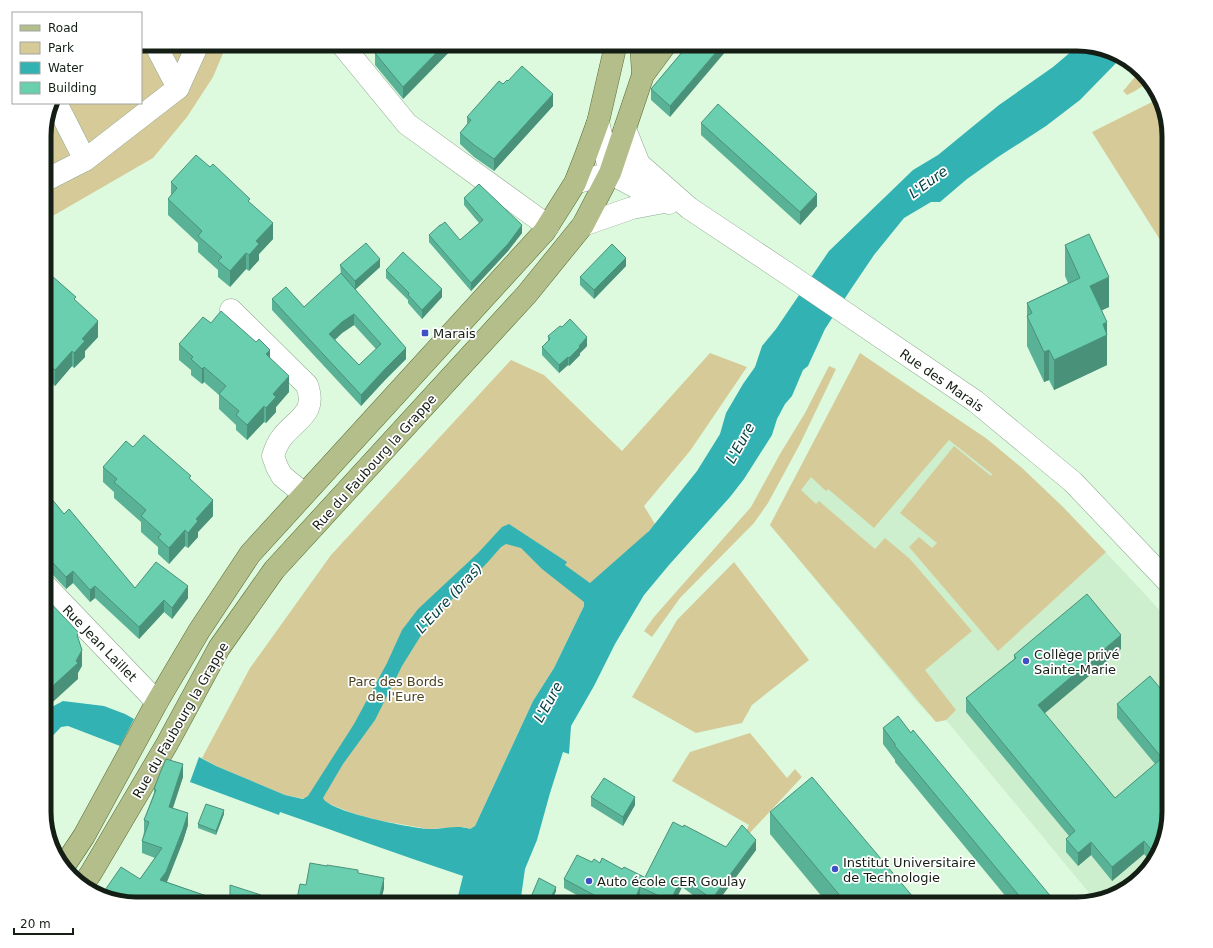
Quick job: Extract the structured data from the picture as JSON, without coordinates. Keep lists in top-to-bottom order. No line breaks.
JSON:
{"streets":{"main road":["Rue du Faubourg la Grappe"],"street":["Rue des Marais","Rue Jean Laillet"]},"crossings":[["Rue des Marais","Rue du Faubourg la Grappe"],["Rue du Faubourg la Grappe","Rue Jean Laillet"]],"water":["L'Eure","L'Eure (bras)"],"parks":["Parc des Bords de l'Eure"],"places":{"transit":["Marais"],"other":["Collège privé Sainte-Marie","Institut Universitaire de Technologie","Auto école CER Goulay"]},"legend":["Road","Park","Water","Building"],"scale_bar":"20 m"}
